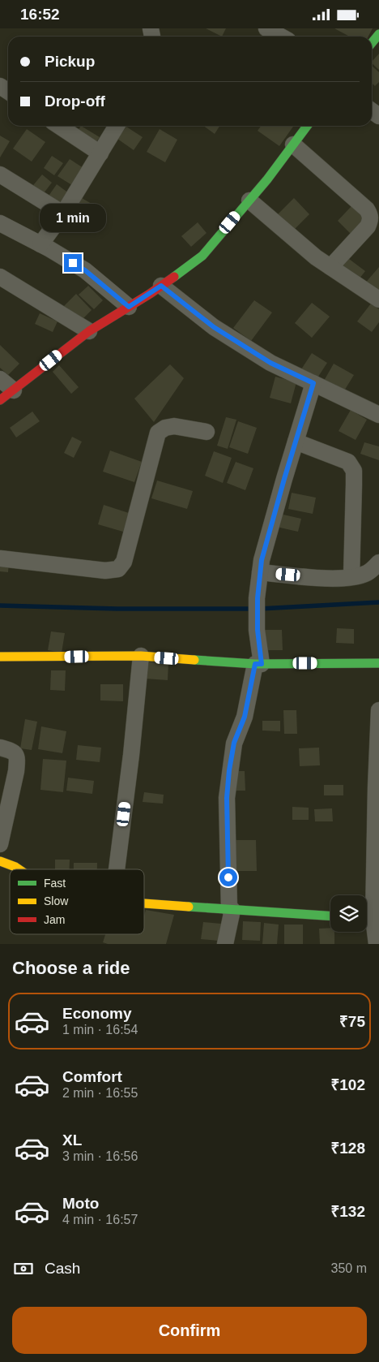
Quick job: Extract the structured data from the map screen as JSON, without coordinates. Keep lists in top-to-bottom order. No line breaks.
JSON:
{"legend":["Fast","Slow","Jam"],"page":{"status":"16:52","banner":["Pickup","Drop-off"],"bubble":"1 min","heading":"Choose a ride","list":[{"name":"Economy","note":"1 min · 16:54","value":"₹75"},{"name":"Comfort","note":"2 min · 16:55","value":"₹102"},{"name":"XL","note":"3 min · 16:56","value":"₹128"},{"name":"Moto","note":"4 min · 16:57","value":"₹132"}],"pay":["Cash","350 m"],"buttons":"Confirm"}}
